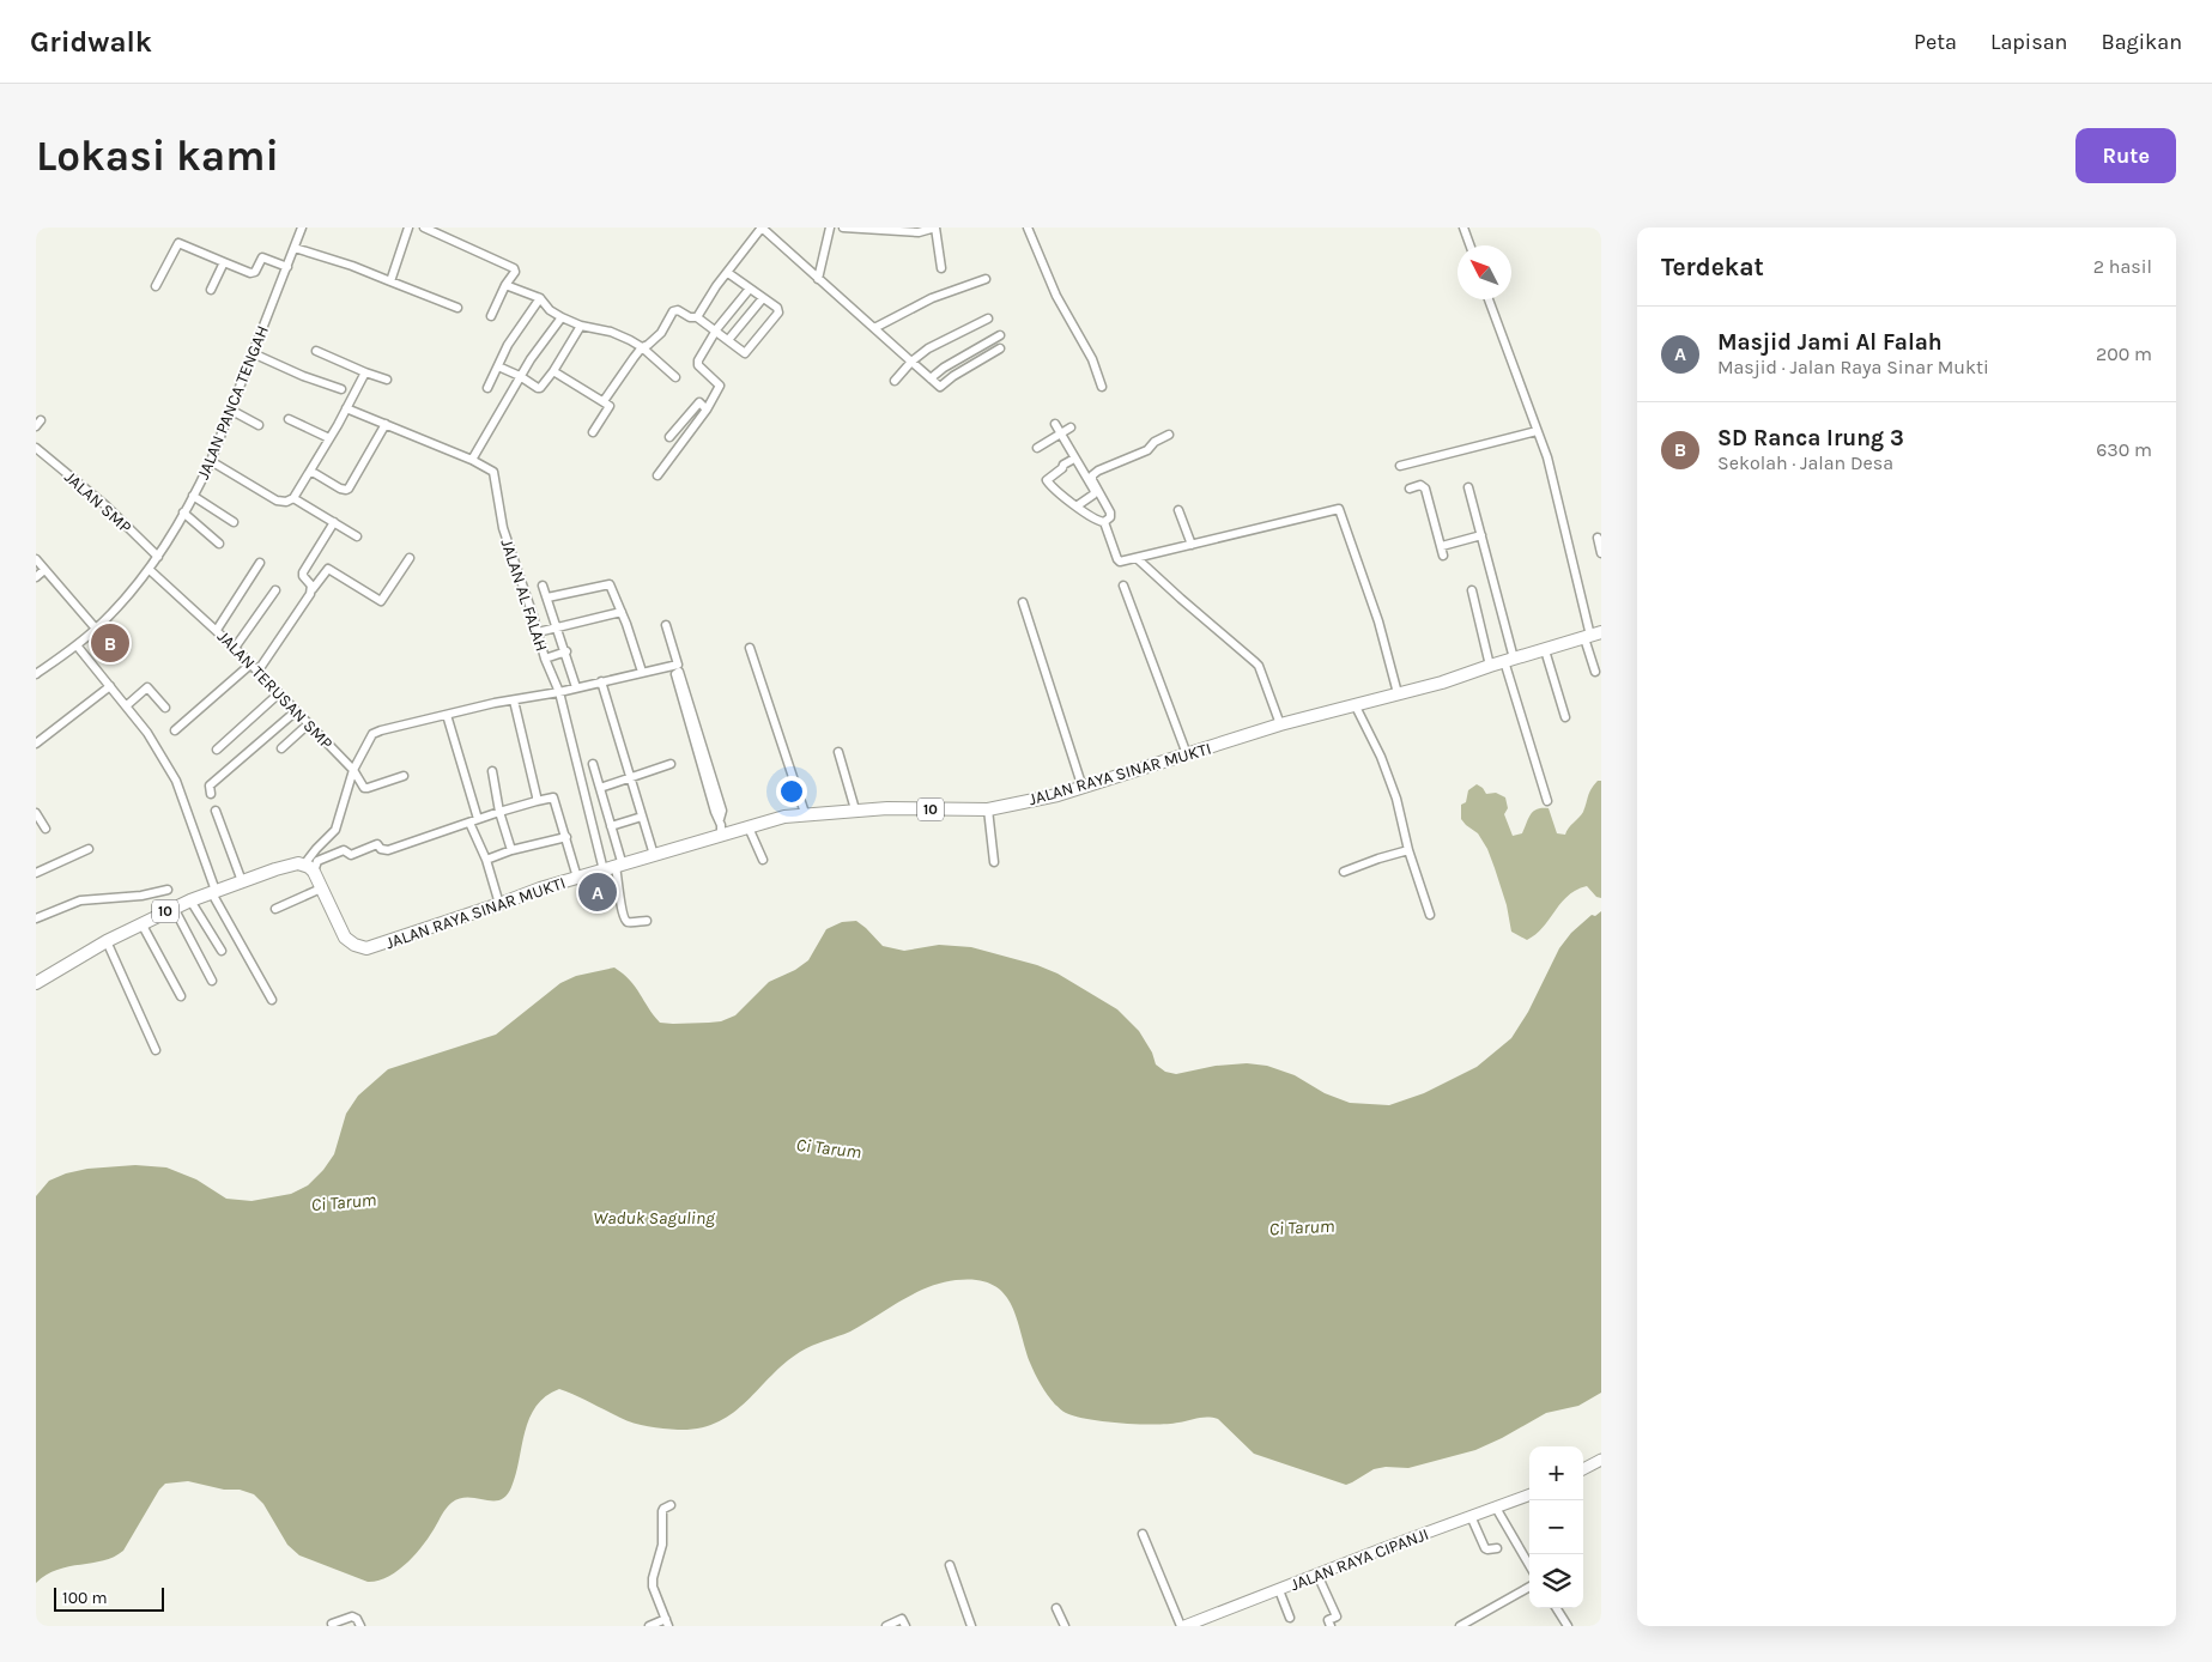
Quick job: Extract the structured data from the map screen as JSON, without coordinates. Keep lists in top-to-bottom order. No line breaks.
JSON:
{"streets":{"highway":["JALAN RAYA SINAR MUKTI","10"],"main road":["JALAN RAYA CIPANJI"],"street":["JALAN PANCA TENGAH","JALAN SMP","JALAN AL FALAH","JALAN TERUSAN SMP"]},"crossings":[["JALAN PANCA TENGAH","JALAN SMP"],["JALAN PANCA TENGAH","JALAN TERUSAN SMP"],["JALAN AL FALAH","JALAN RAYA SINAR MUKTI"],["JALAN RAYA SINAR MUKTI","10"]],"water":["Ci Tarum","Waduk Saguling"],"scale_bar":"100 m","north":"top left","page":{"header":"Gridwalk","nav":["Peta","Lapisan","Bagikan"],"buttons":"Rute","title":"Lokasi kami","heading":["Terdekat","2 hasil"],"list":[{"mark":"A","name":"Masjid Jami Al Falah","note":"Masjid · Jalan Raya Sinar Mukti","value":"200 m"},{"mark":"B","name":"SD Ranca Irung 3","note":"Sekolah · Jalan Desa","value":"630 m"}],"pins":["B","A"],"map_buttons":["+","−"],"scale":"100 m"}}
